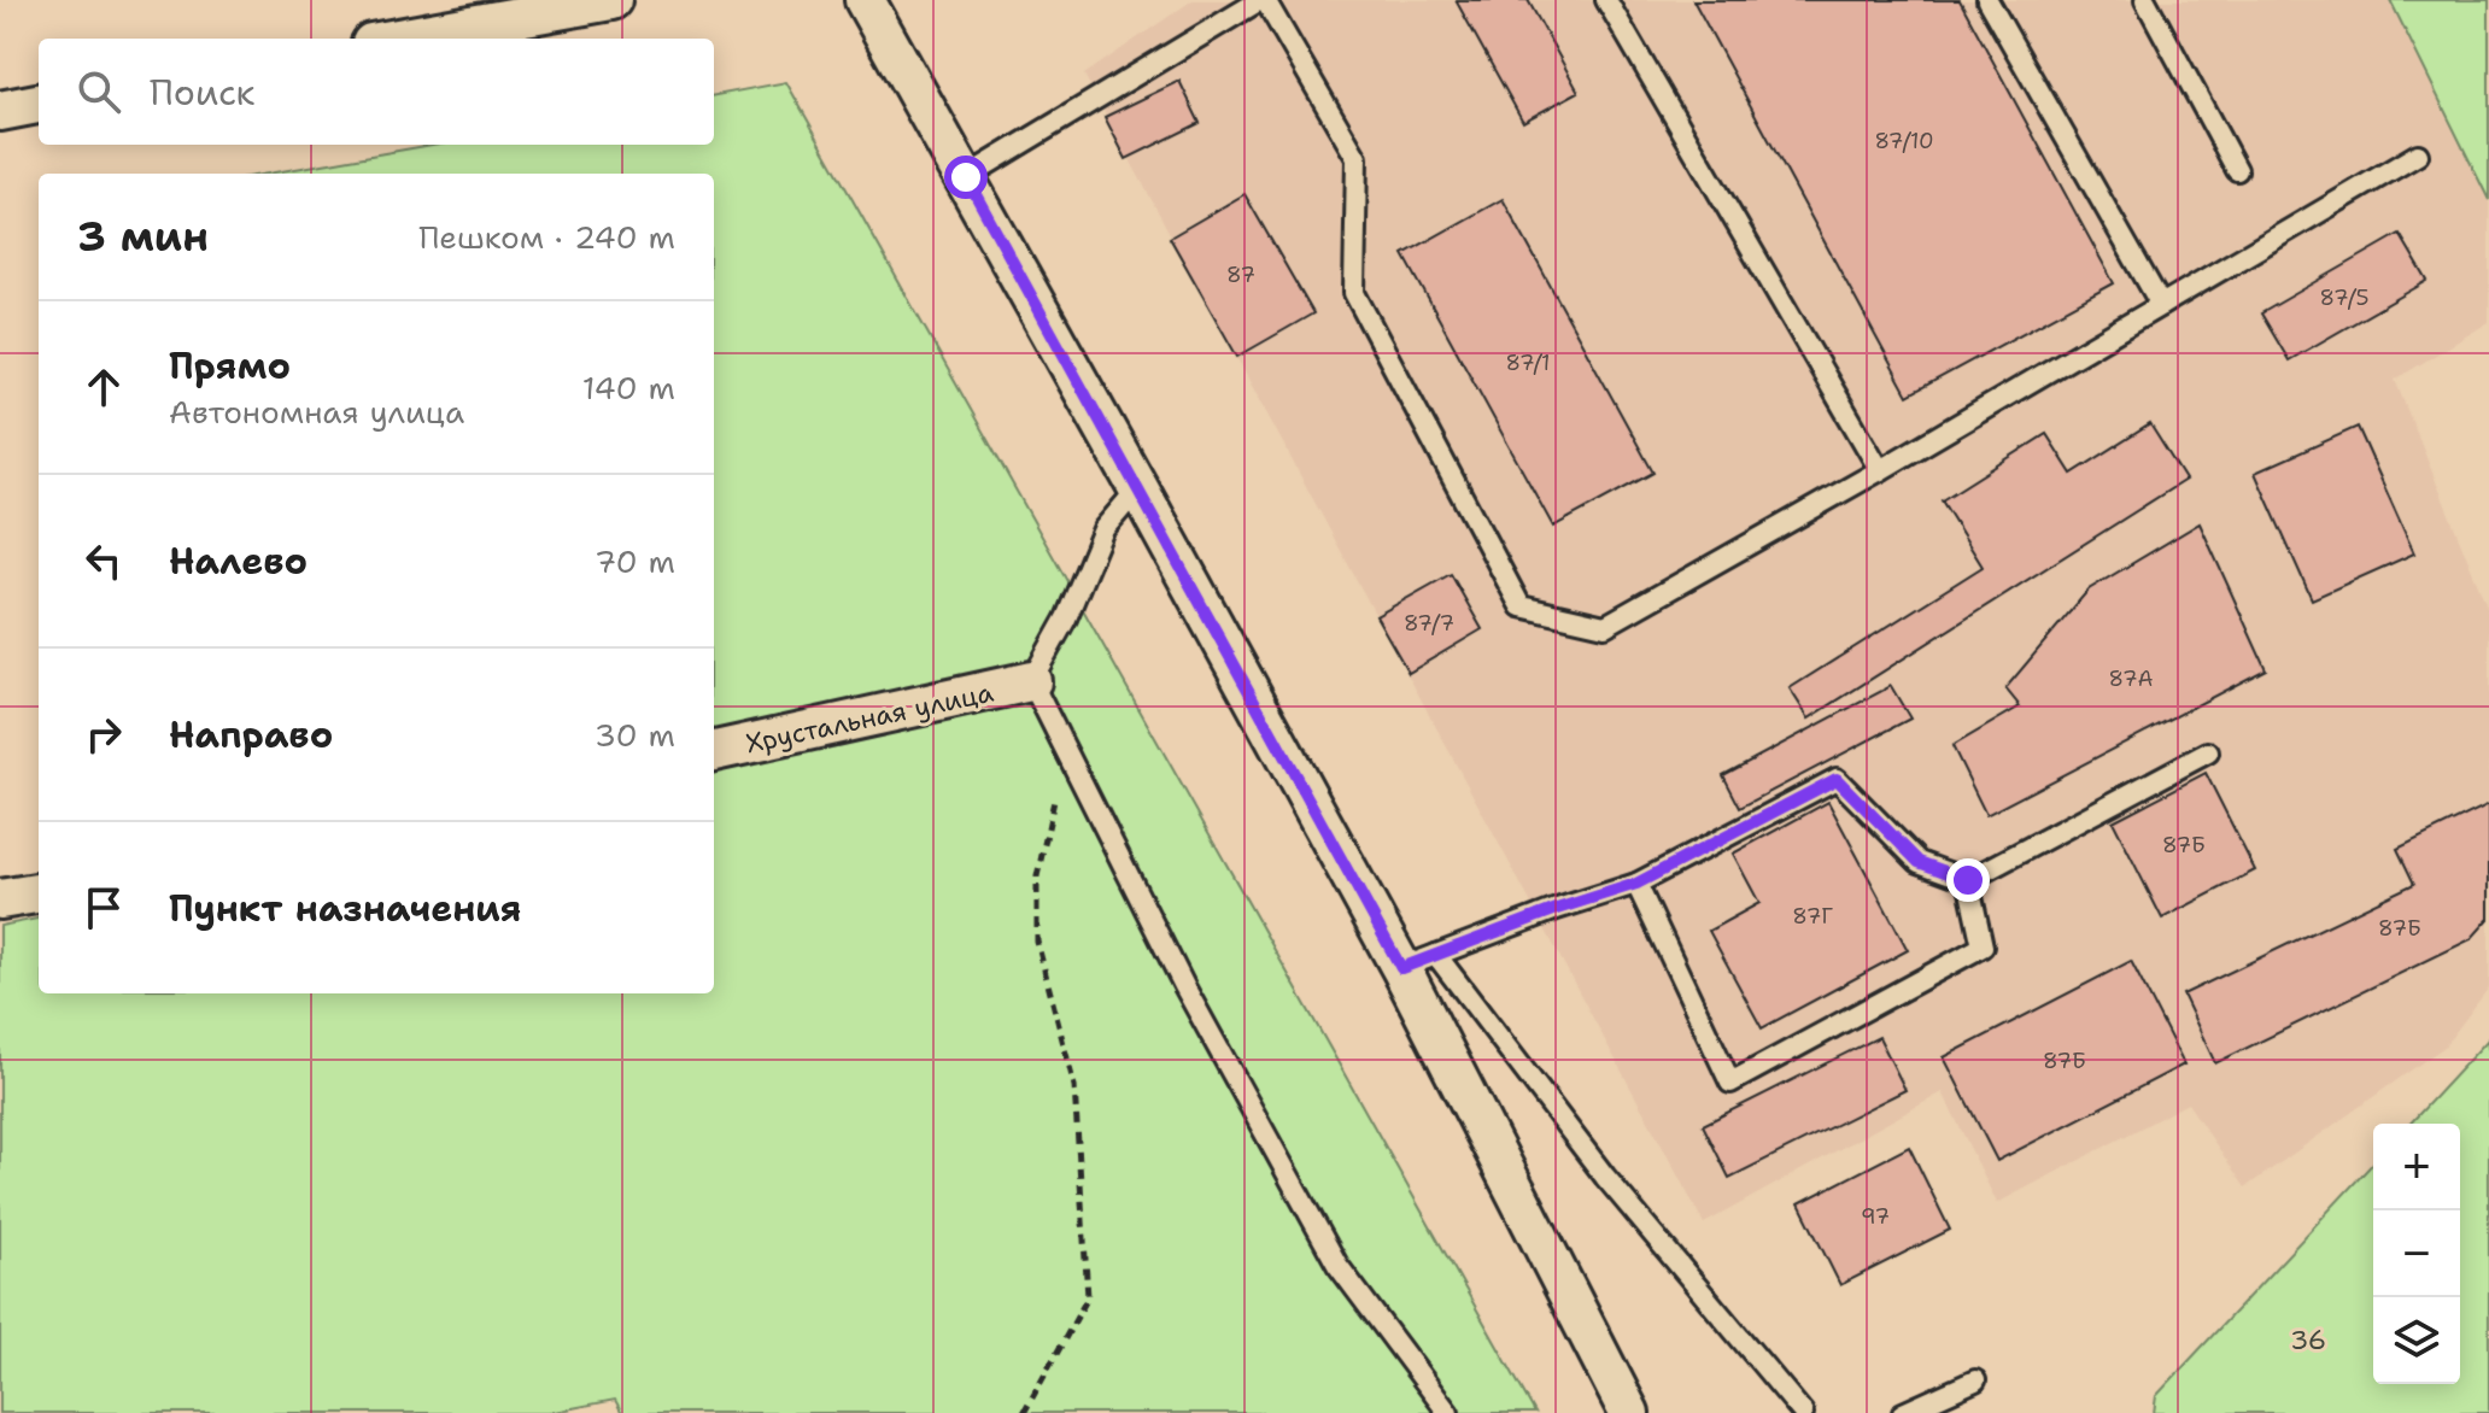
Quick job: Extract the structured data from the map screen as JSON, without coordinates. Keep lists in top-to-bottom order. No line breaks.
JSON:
{"streets":{"street":["Хрустальная улица"]},"parks":["36"],"house_numbers":["87/10","87","87/5","87/1","87/7","87А","87Б","87Г","87Б","87Б","97"],"page":{"search":"Поиск","heading":["3 мин","Пешком · 240 m"],"list":[["Прямо","Автономная улица","140 m"],["Налево","70 m"],["Направо","30 m"],"Пункт назначения"],"map_buttons":["+","−"]}}
